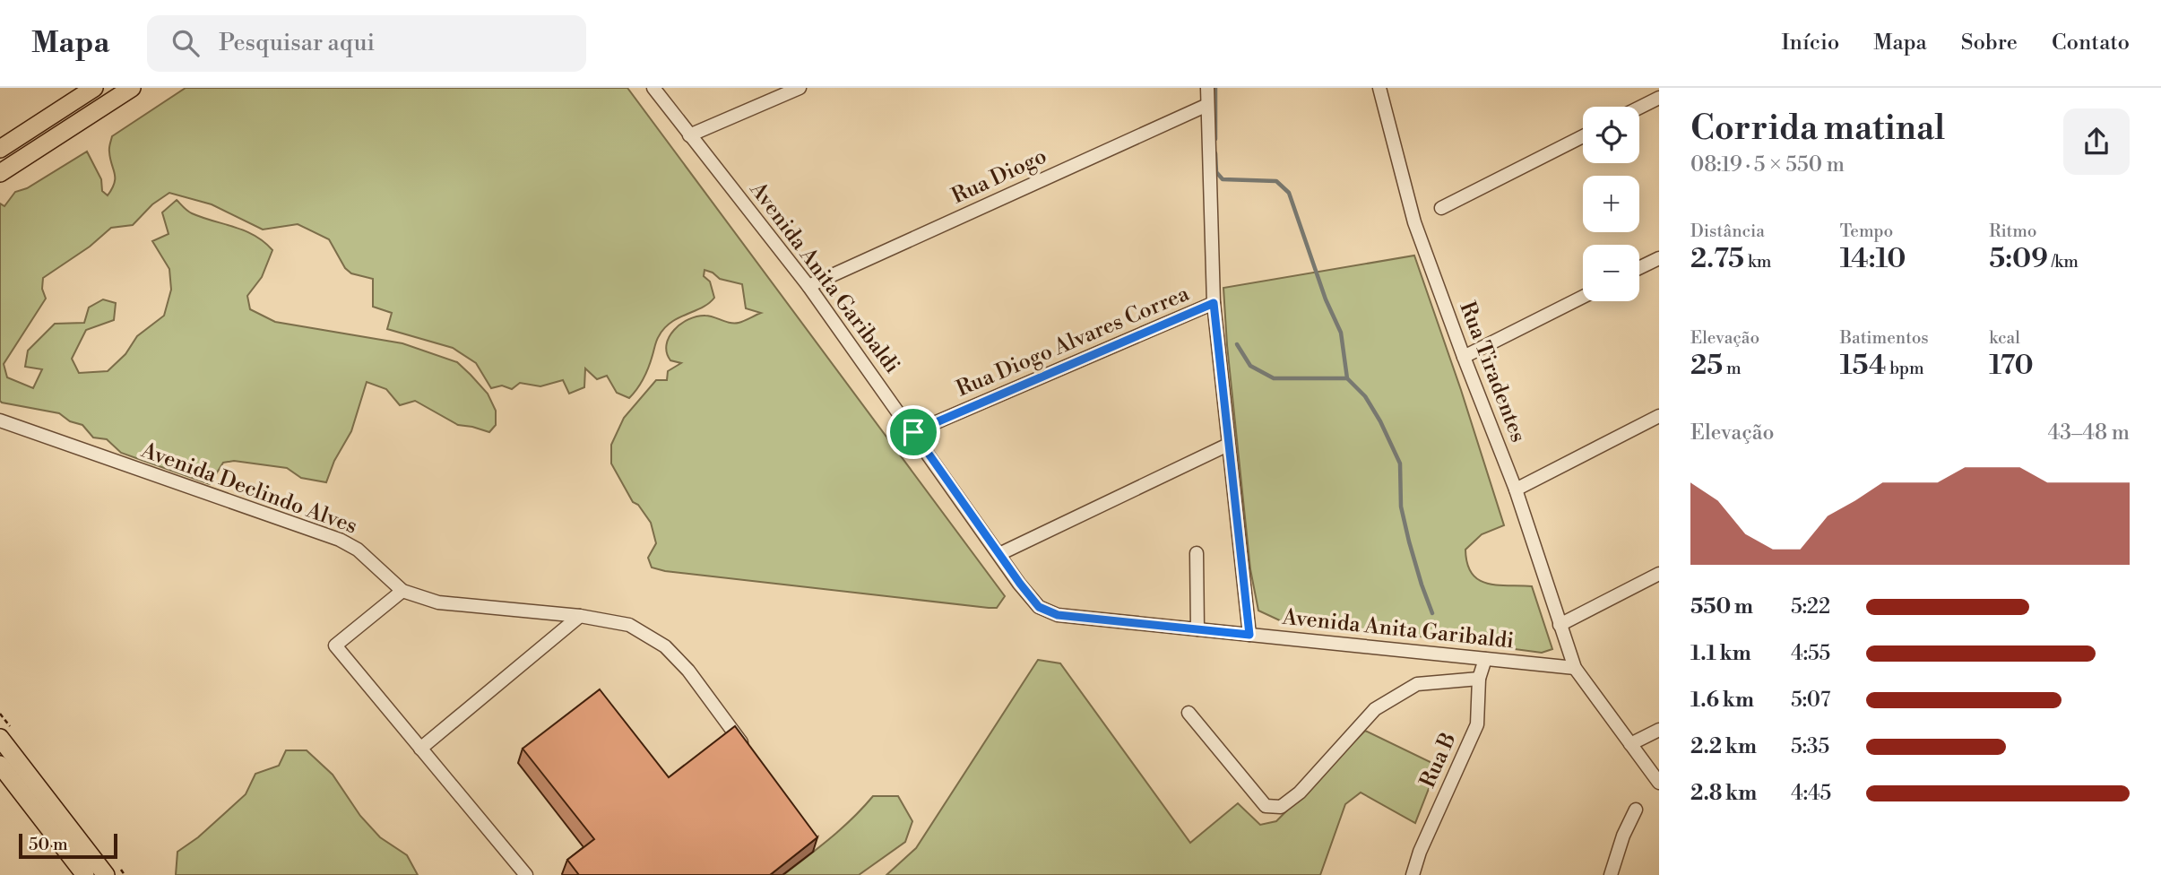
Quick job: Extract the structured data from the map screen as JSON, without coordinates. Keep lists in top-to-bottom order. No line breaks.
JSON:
{"streets":{"street":["Rua Diogo","Avenida Anita Garibaldi","Rua Diogo Alvares Correa","Rua Tiradentes","Avenida Declindo Alves","Rua B"]},"crossings":[["Rua Diogo","Avenida Anita Garibaldi"],["Avenida Anita Garibaldi","Rua Diogo Alvares Correa"],["Avenida Anita Garibaldi","Rua Tiradentes"],["Avenida Anita Garibaldi","Rua B"]],"scale_bar":"50 m","page":{"header":"Mapa","search":"Pesquisar aqui","nav":["Início","Mapa","Sobre","Contato"],"heading":["Corrida matinal","08:19 · 5 × 550 m"],"map_buttons":["+","−"],"stats":[["Distância","2.75 km"],["Tempo","14:10"],["Ritmo","5:09 /km"],["Elevação","25 m"],["Batimentos","154 bpm"],["kcal","170"]],"chart":["Elevação","43–48 m"],"list":[{"name":"550 m","note":"5:22"},{"name":"1.1 km","note":"4:55"},{"name":"1.6 km","note":"5:07"},{"name":"2.2 km","note":"5:35"},{"name":"2.8 km","note":"4:45"}],"scale":"50 m"}}
